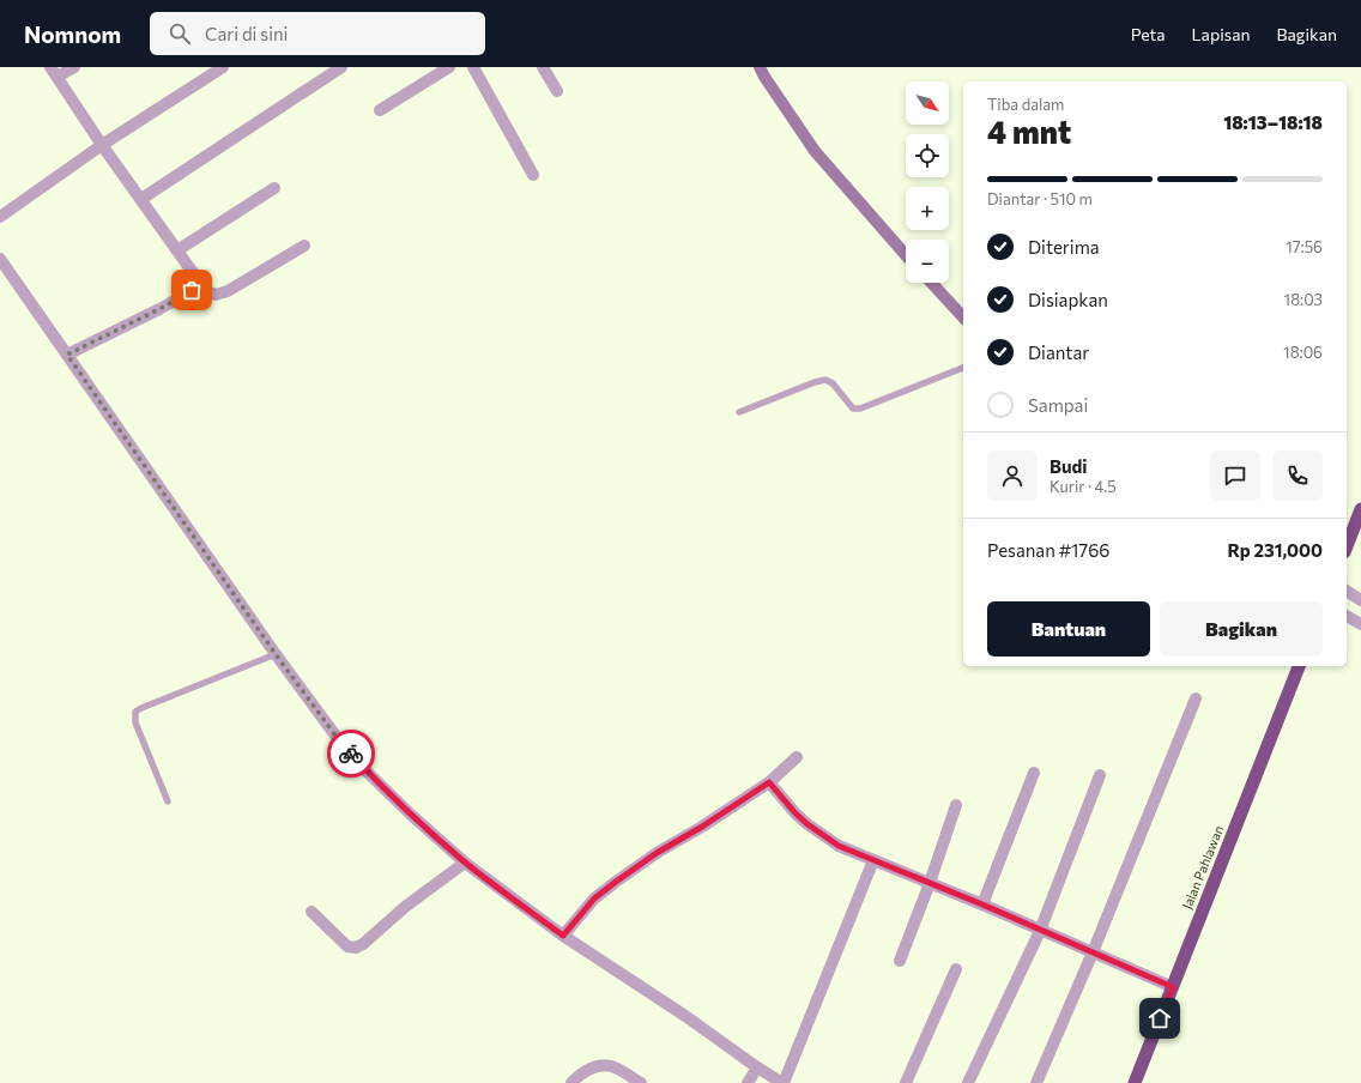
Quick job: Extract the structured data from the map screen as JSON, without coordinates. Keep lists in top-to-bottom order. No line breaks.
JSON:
{"streets":{"highway":["Jalan Pahlawan"]},"north":"bottom right","page":{"header":"Nomnom","search":"Cari di sini","nav":["Peta","Lapisan","Bagikan"],"map_buttons":["+","−"],"heading":["4 mnt","Tiba dalam","18:13–18:18"],"panel":["Budi","Kurir · 4.5","Pesanan #1766","Rp 231,000"],"bar":"Diantar · 510 m","list":[["Diterima","17:56"],["Disiapkan","18:03"],["Diantar","18:06"],"Sampai"],"buttons":["Bantuan","Bagikan"]}}
